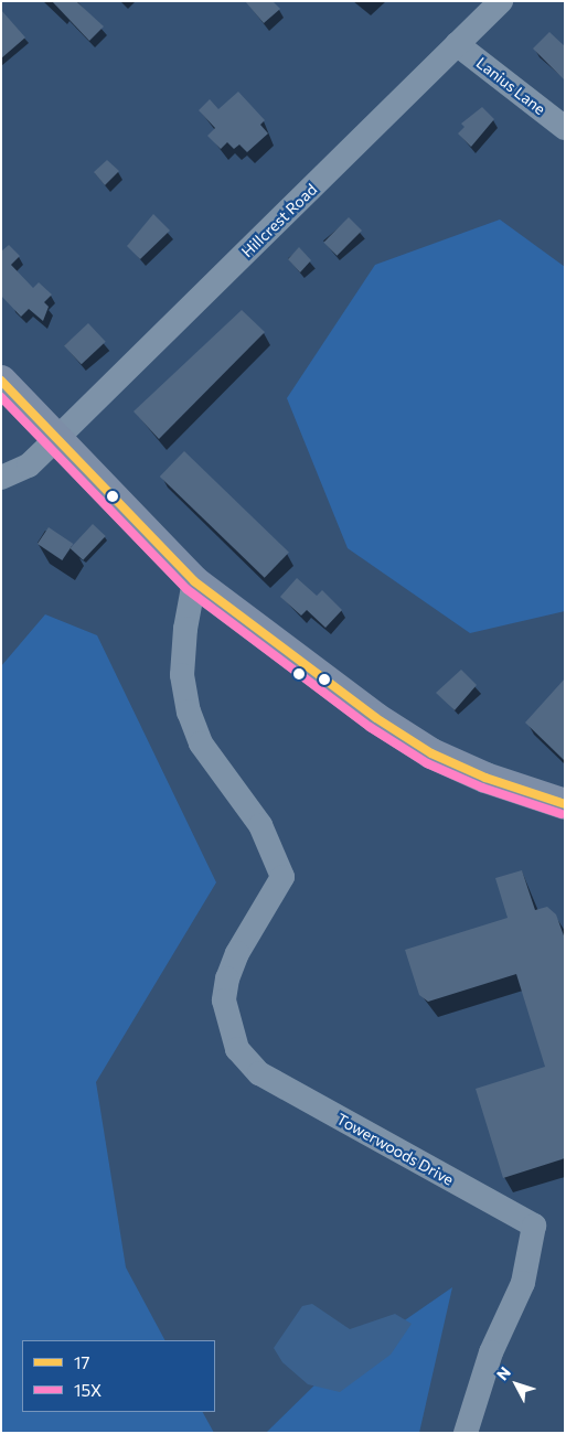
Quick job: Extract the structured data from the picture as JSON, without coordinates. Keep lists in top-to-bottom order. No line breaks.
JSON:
{"streets":{"street":["Lanius Lane","Hillcrest Road","Towerwoods Drive"]},"crossings":[["Lanius Lane","Hillcrest Road"]],"lines":["transit line 17","transit line 15X"],"legend":["17","15X"],"north":"top left"}
